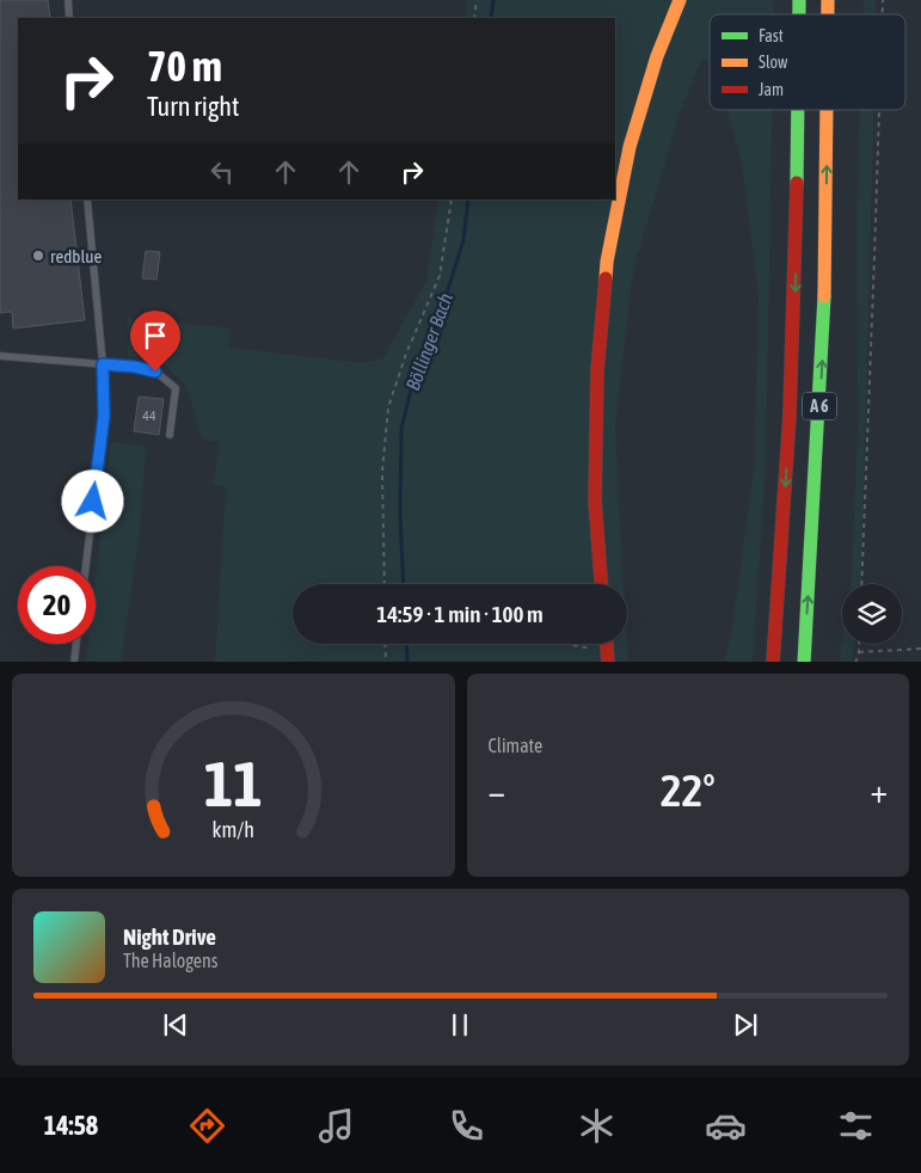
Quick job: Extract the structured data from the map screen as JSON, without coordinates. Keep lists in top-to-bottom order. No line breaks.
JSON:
{"streets":{"main road":["A 6"]},"water":["Böllinger Bach"],"places":["redblue"],"house_numbers":["44"],"legend":["Fast","Slow","Jam"],"page":{"turn":["70 m","Turn right"],"limit":"20","trip":"14:59 · 1 min · 100 m","tile":"Climate","heat":["−","22°","+"],"song":["Night Drive","The Halogens"],"tabs":"14:58","gauge":["11","km/h"]}}
